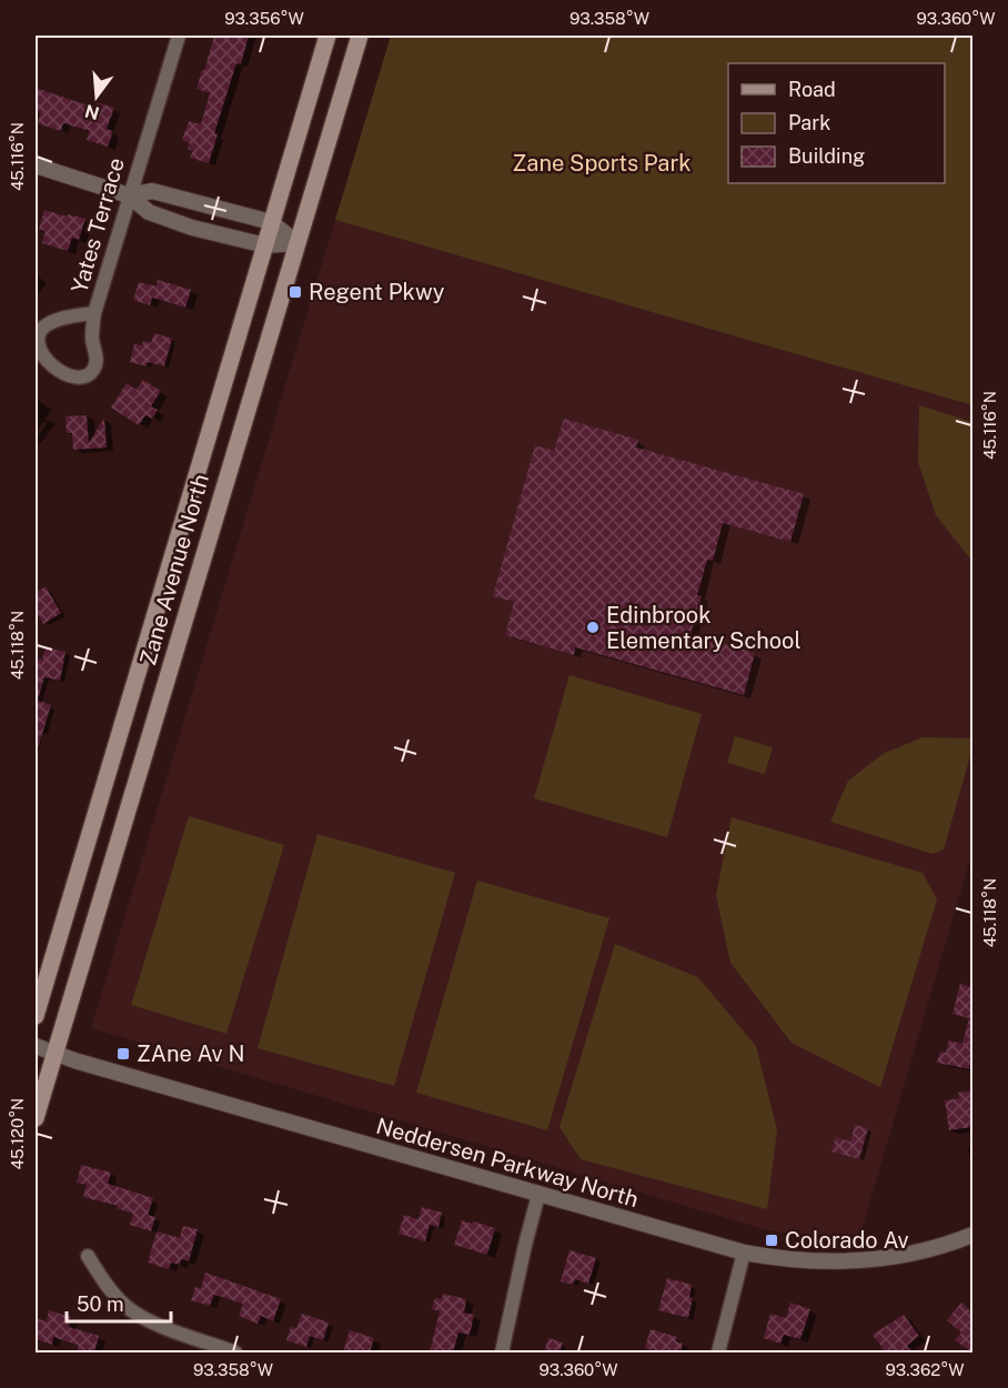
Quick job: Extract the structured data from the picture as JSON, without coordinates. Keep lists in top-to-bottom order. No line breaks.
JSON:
{"streets":{"main road":["Zane Avenue North"],"street":["Yates Terrace","Neddersen Parkway North"]},"crossings":[["Zane Avenue North","Neddersen Parkway North"]],"parks":["Zane Sports Park"],"places":{"transit":["Regent Pkwy","ZAne Av N","Colorado Av"],"other":["Edinbrook Elementary School"]},"legend":["Road","Park","Building"],"scale_bar":"50 m","north":"bottom","coordinates":["93.356°W","93.358°W","93.360°W","45.116°N","45.118°N","45.120°N","93.362°W"]}
